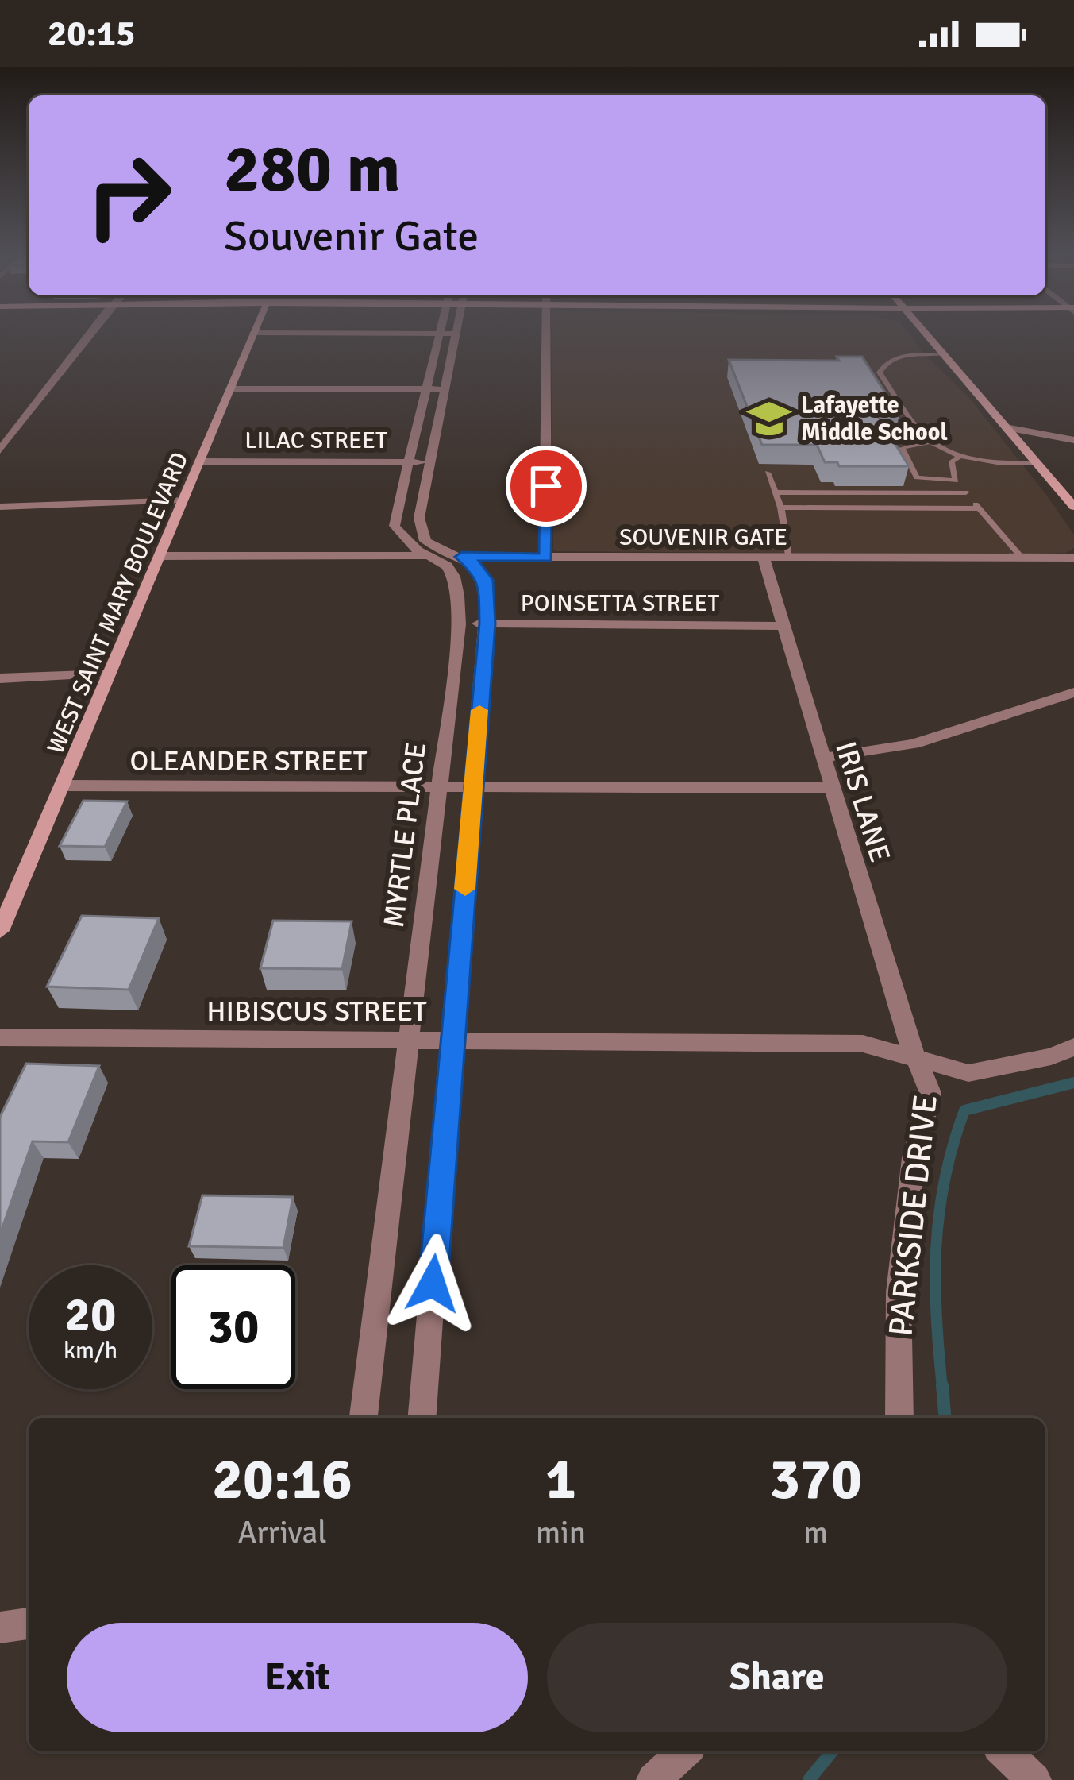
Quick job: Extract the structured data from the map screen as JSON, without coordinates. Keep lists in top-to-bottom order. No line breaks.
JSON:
{"streets":{"main road":["WEST SAINT MARY BOULEVARD"],"street":["LILAC STREET","SOUVENIR GATE","POINSETTA STREET","OLEANDER STREET","IRIS LANE","MYRTLE PLACE","HIBISCUS STREET","PARKSIDE DRIVE"]},"crossings":[["LILAC STREET","WEST SAINT MARY BOULEVARD"],["LILAC STREET","MYRTLE PLACE"],["SOUVENIR GATE","WEST SAINT MARY BOULEVARD"],["SOUVENIR GATE","IRIS LANE"],["SOUVENIR GATE","MYRTLE PLACE"],["WEST SAINT MARY BOULEVARD","OLEANDER STREET"],["POINSETTA STREET","IRIS LANE"],["POINSETTA STREET","MYRTLE PLACE"],["OLEANDER STREET","IRIS LANE"],["OLEANDER STREET","MYRTLE PLACE"],["IRIS LANE","HIBISCUS STREET"],["IRIS LANE","PARKSIDE DRIVE"],["MYRTLE PLACE","HIBISCUS STREET"],["HIBISCUS STREET","PARKSIDE DRIVE"]],"places":{"school or university":["Lafayette Middle School"]},"page":{"status":"20:15","turn":["280 m","Souvenir Gate"],"speed":"20 km/h","limit":"30","eta":["20:16","Arrival","1","min","370","m"],"buttons":["Exit","Share"]}}
